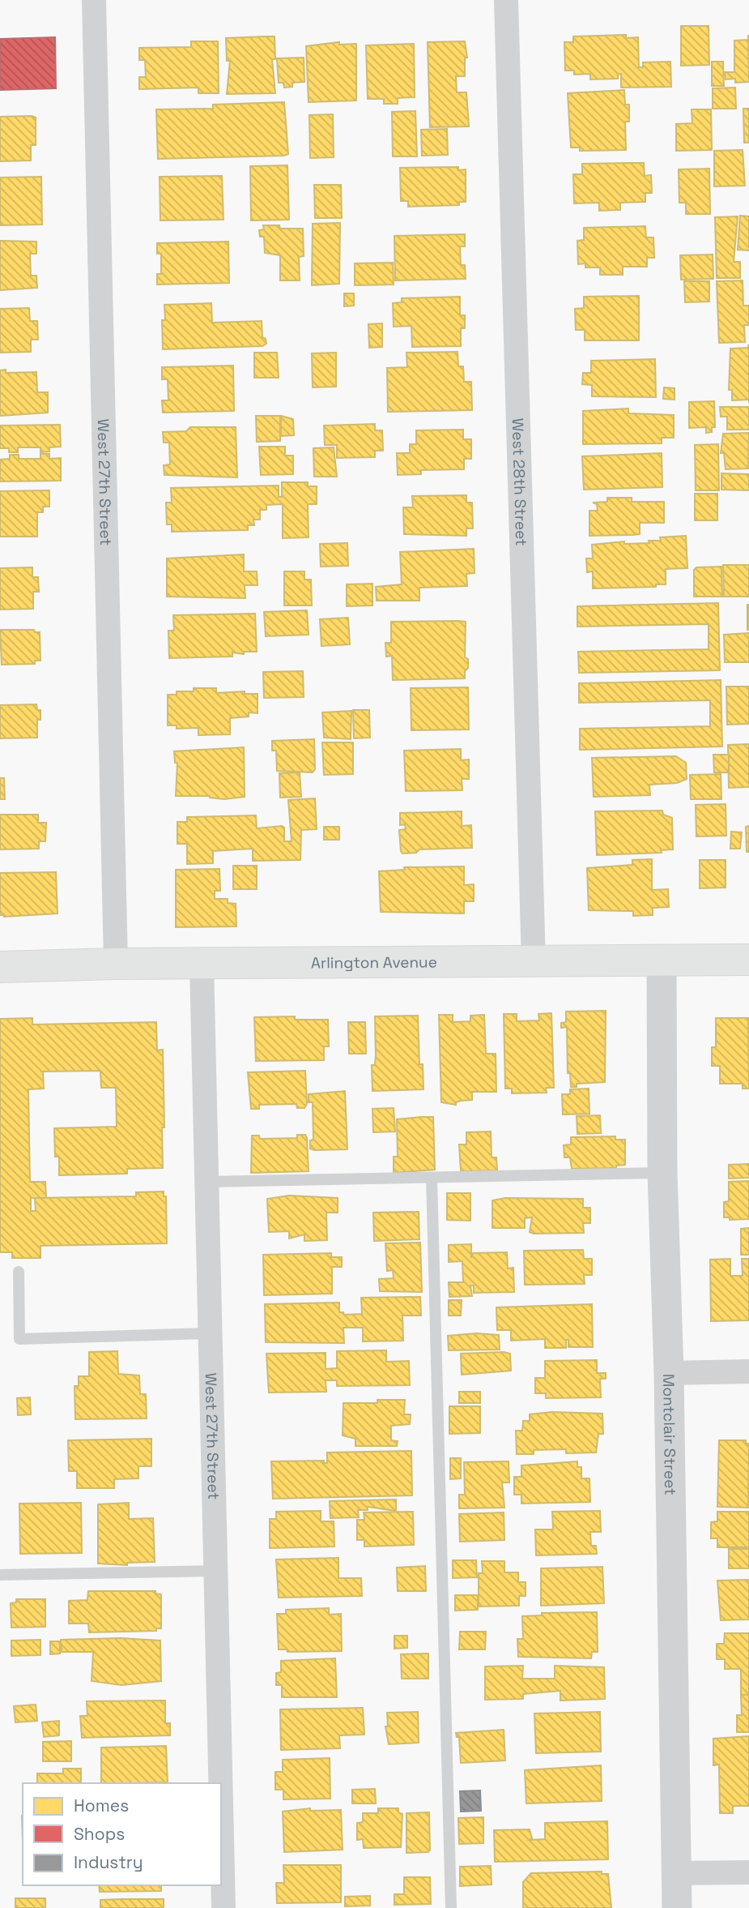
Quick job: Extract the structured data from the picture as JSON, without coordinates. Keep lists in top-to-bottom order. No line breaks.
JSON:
{"streets":{"main road":["Arlington Avenue"],"street":["West 28th Street","West 27th Street","Montclair Street"]},"crossings":[["West 28th Street","Arlington Avenue"],["West 27th Street","Arlington Avenue"],["Arlington Avenue","Montclair Street"]],"legend":["Homes","Shops","Industry"]}
